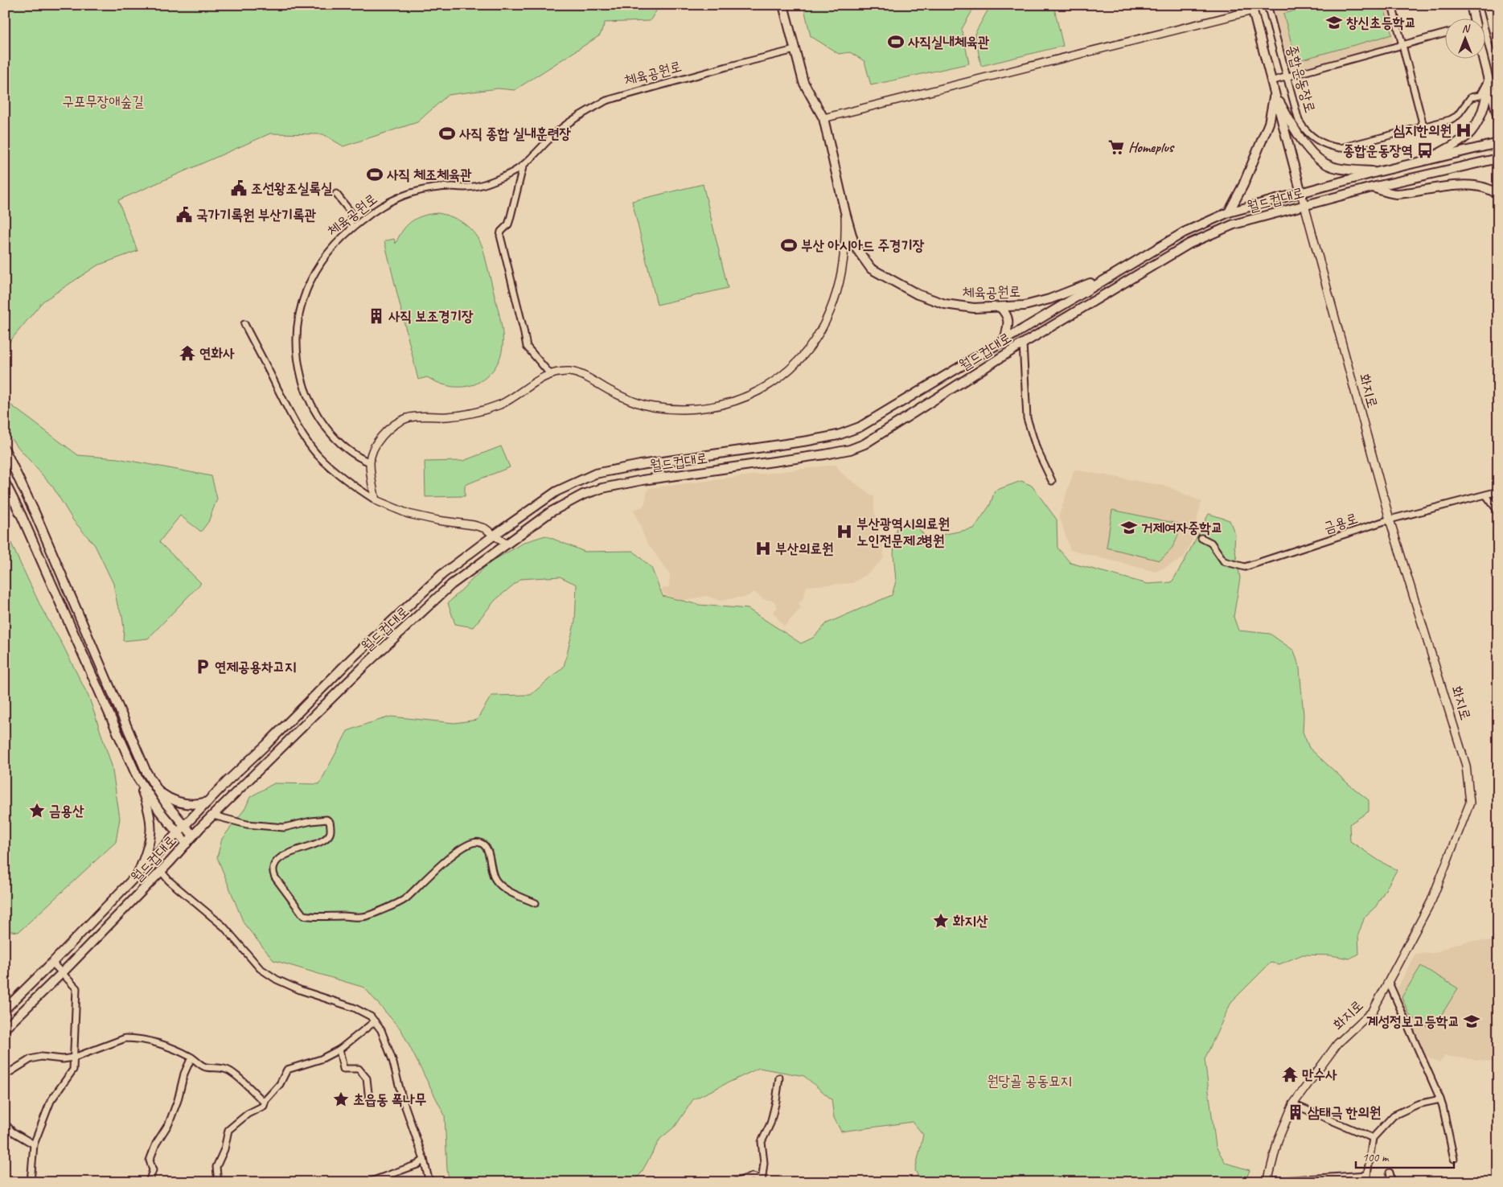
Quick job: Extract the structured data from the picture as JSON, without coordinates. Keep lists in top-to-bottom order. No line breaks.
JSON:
{"streets":{"main road":["체육공원로","종합운동장로","월드컵대로"],"street":["화지로","금용로"]},"crossings":[["체육공원로","월드컵대로"],["종합운동장로","월드컵대로"],["종합운동장로","화지로"],["월드컵대로","화지로"],["화지로","금용로"]],"parks":["구포무장애숲길","원당골 공동묘지"],"places":{"school or university":["창신초등학교","거제여자중학교","계성정보고등학교"],"sports":["사직실내체육관","사직 종합 실내훈련장","사직 체조체육관","부산 아시아드 주경기장"],"hospital":["심지한의원","부산광역시의료원 노인전문제2병원","부산의료원"],"supermarket":["Homeplus"],"bus stop":["종합운동장역"],"public building":["조선왕조실록실","국가기록원 부산기록관"],"building":["사직 보조경기장","삼태극 한의원"],"temple":["연화사","만수사"],"parking":["연제공용차고지"],"place":["금용산","화지산","초읍동 폭나무"]},"scale_bar":"100 m","north":"top"}
